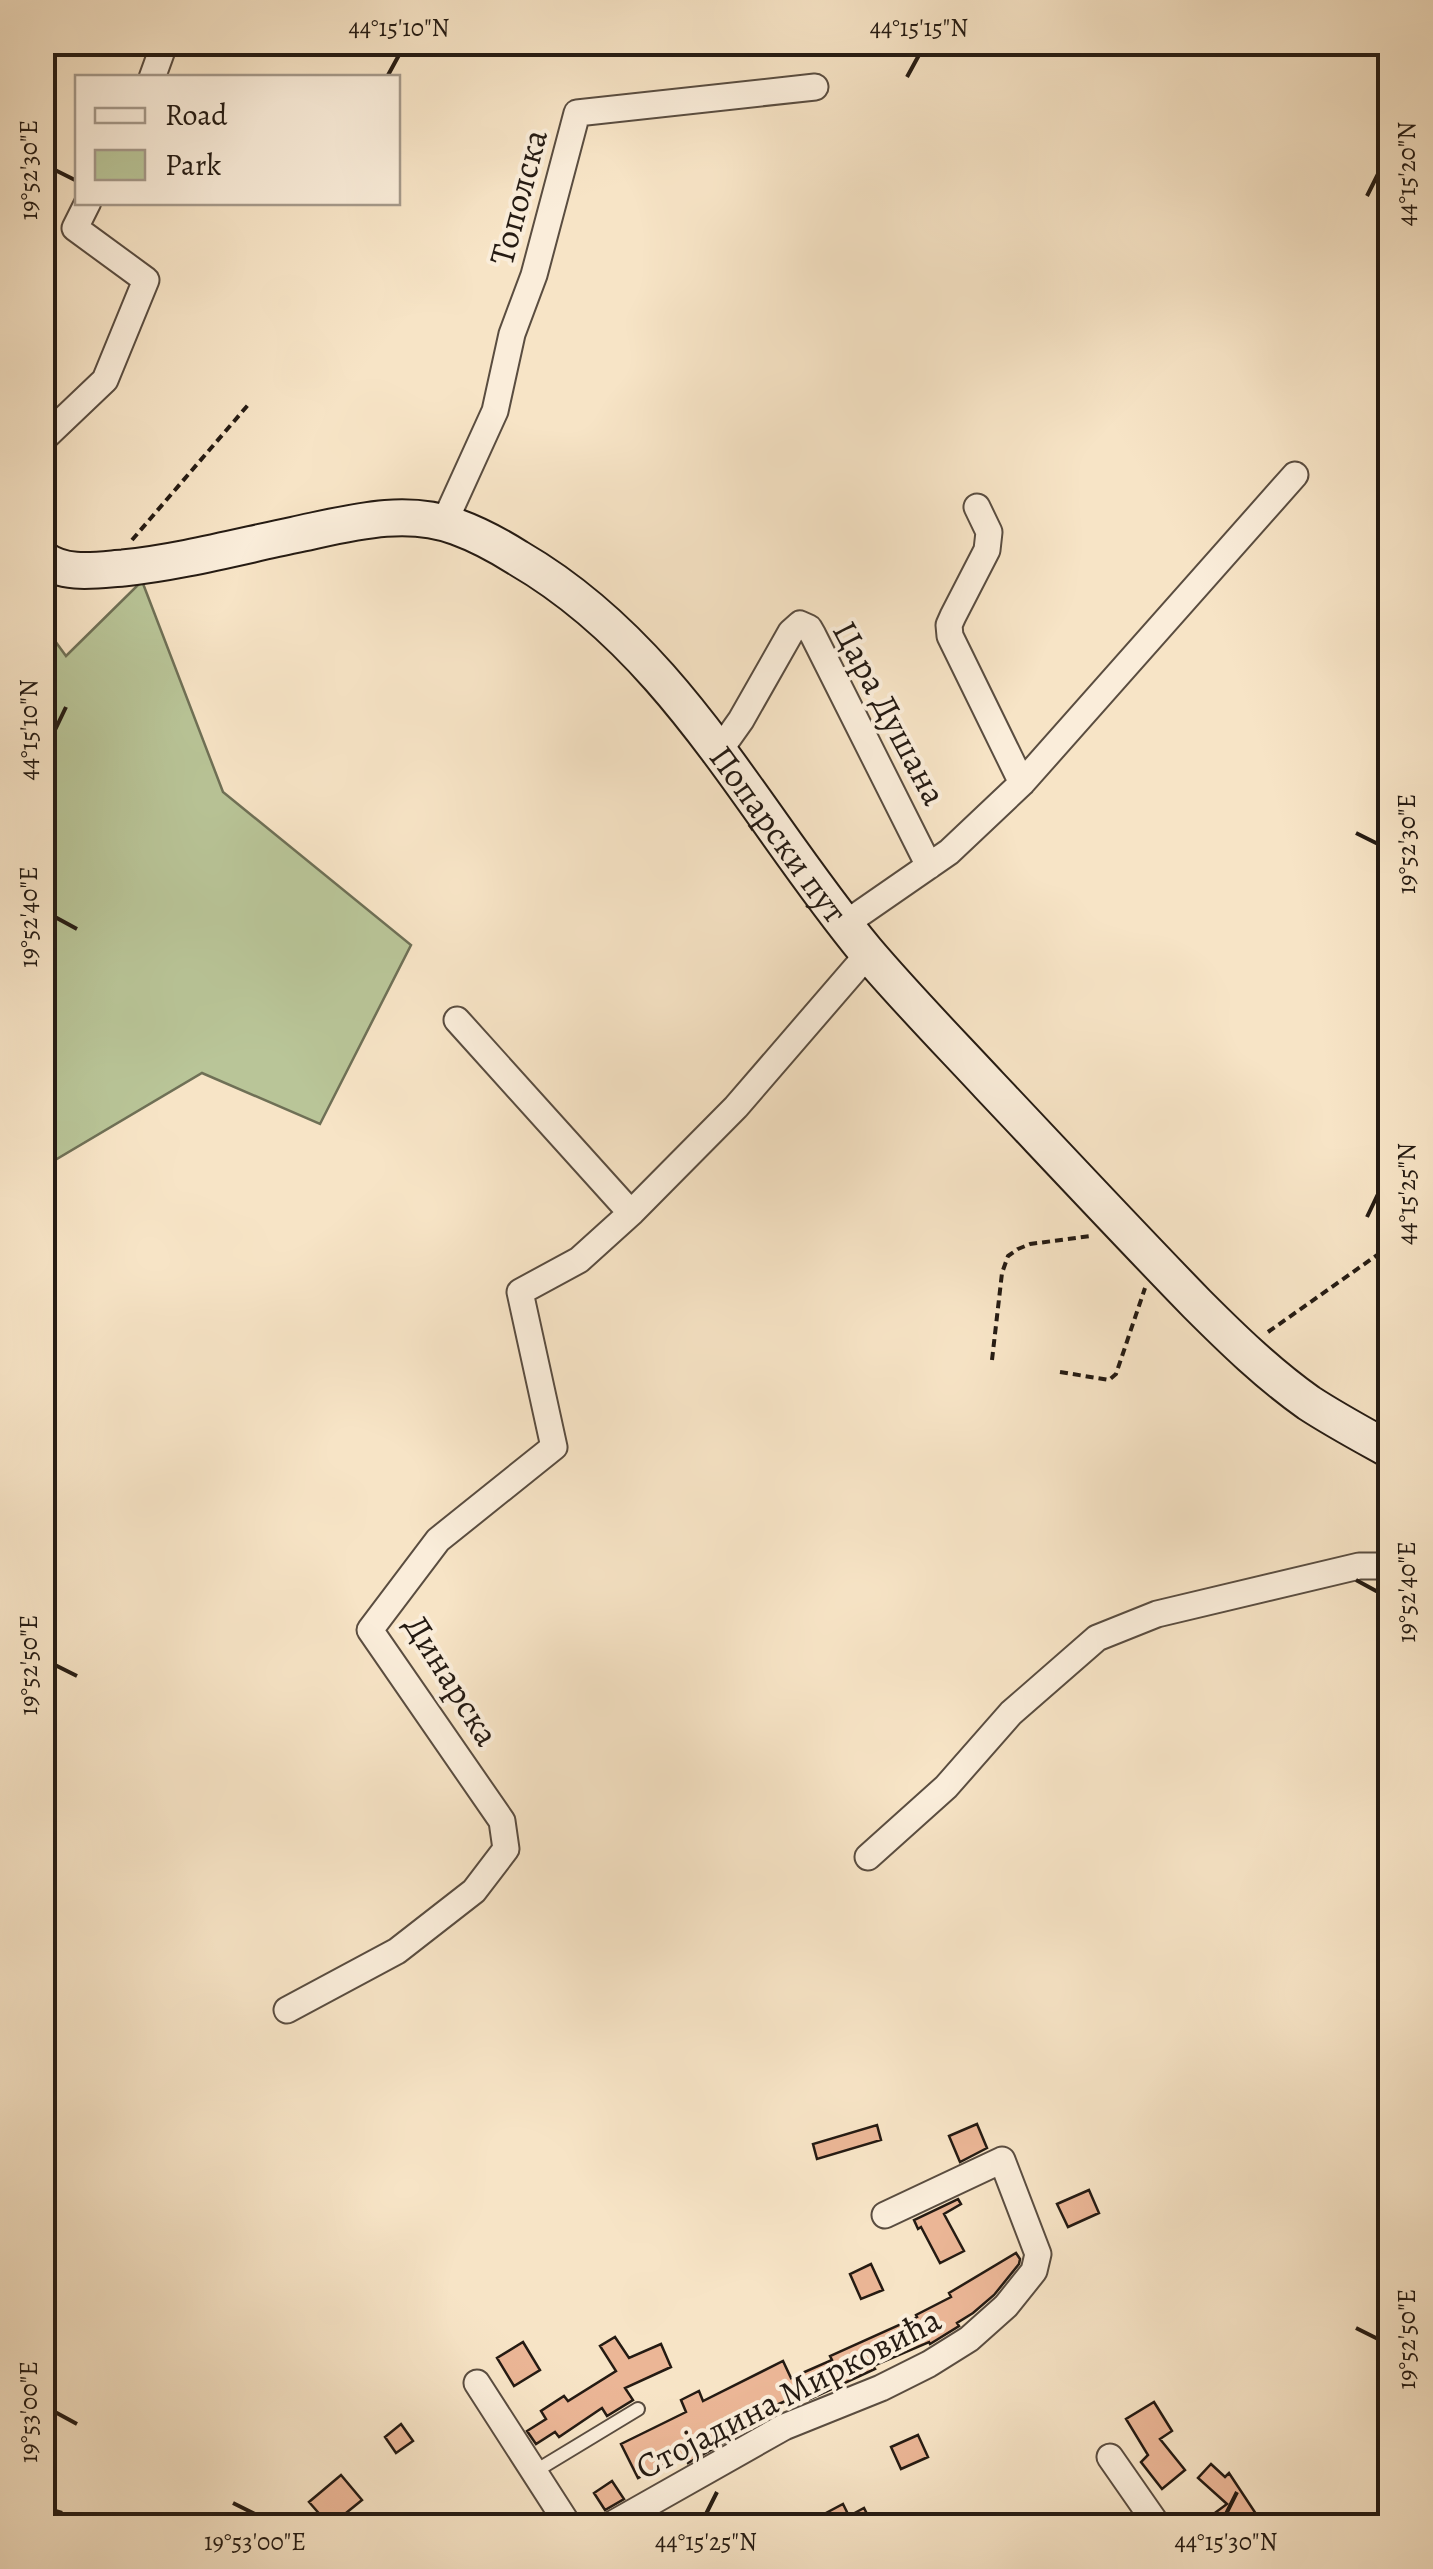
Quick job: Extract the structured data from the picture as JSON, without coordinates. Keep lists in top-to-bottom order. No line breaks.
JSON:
{"streets":{"street":["Тополска","Цара Душана","Попарски пут","Динарска","Стојадина Мирковића"]},"crossings":[["Тополска","Попарски пут"],["Цара Душана","Попарски пут"],["Попарски пут","Динарска"]],"legend":["Road","Park"],"coordinates":["44°15'10\"N","44°15'15\"N","19°52'30\"E","44°15'20\"N","19°52'40\"E","44°15'25\"N","19°52'50\"E","19°53'00\"E","44°15'30\"N"]}
